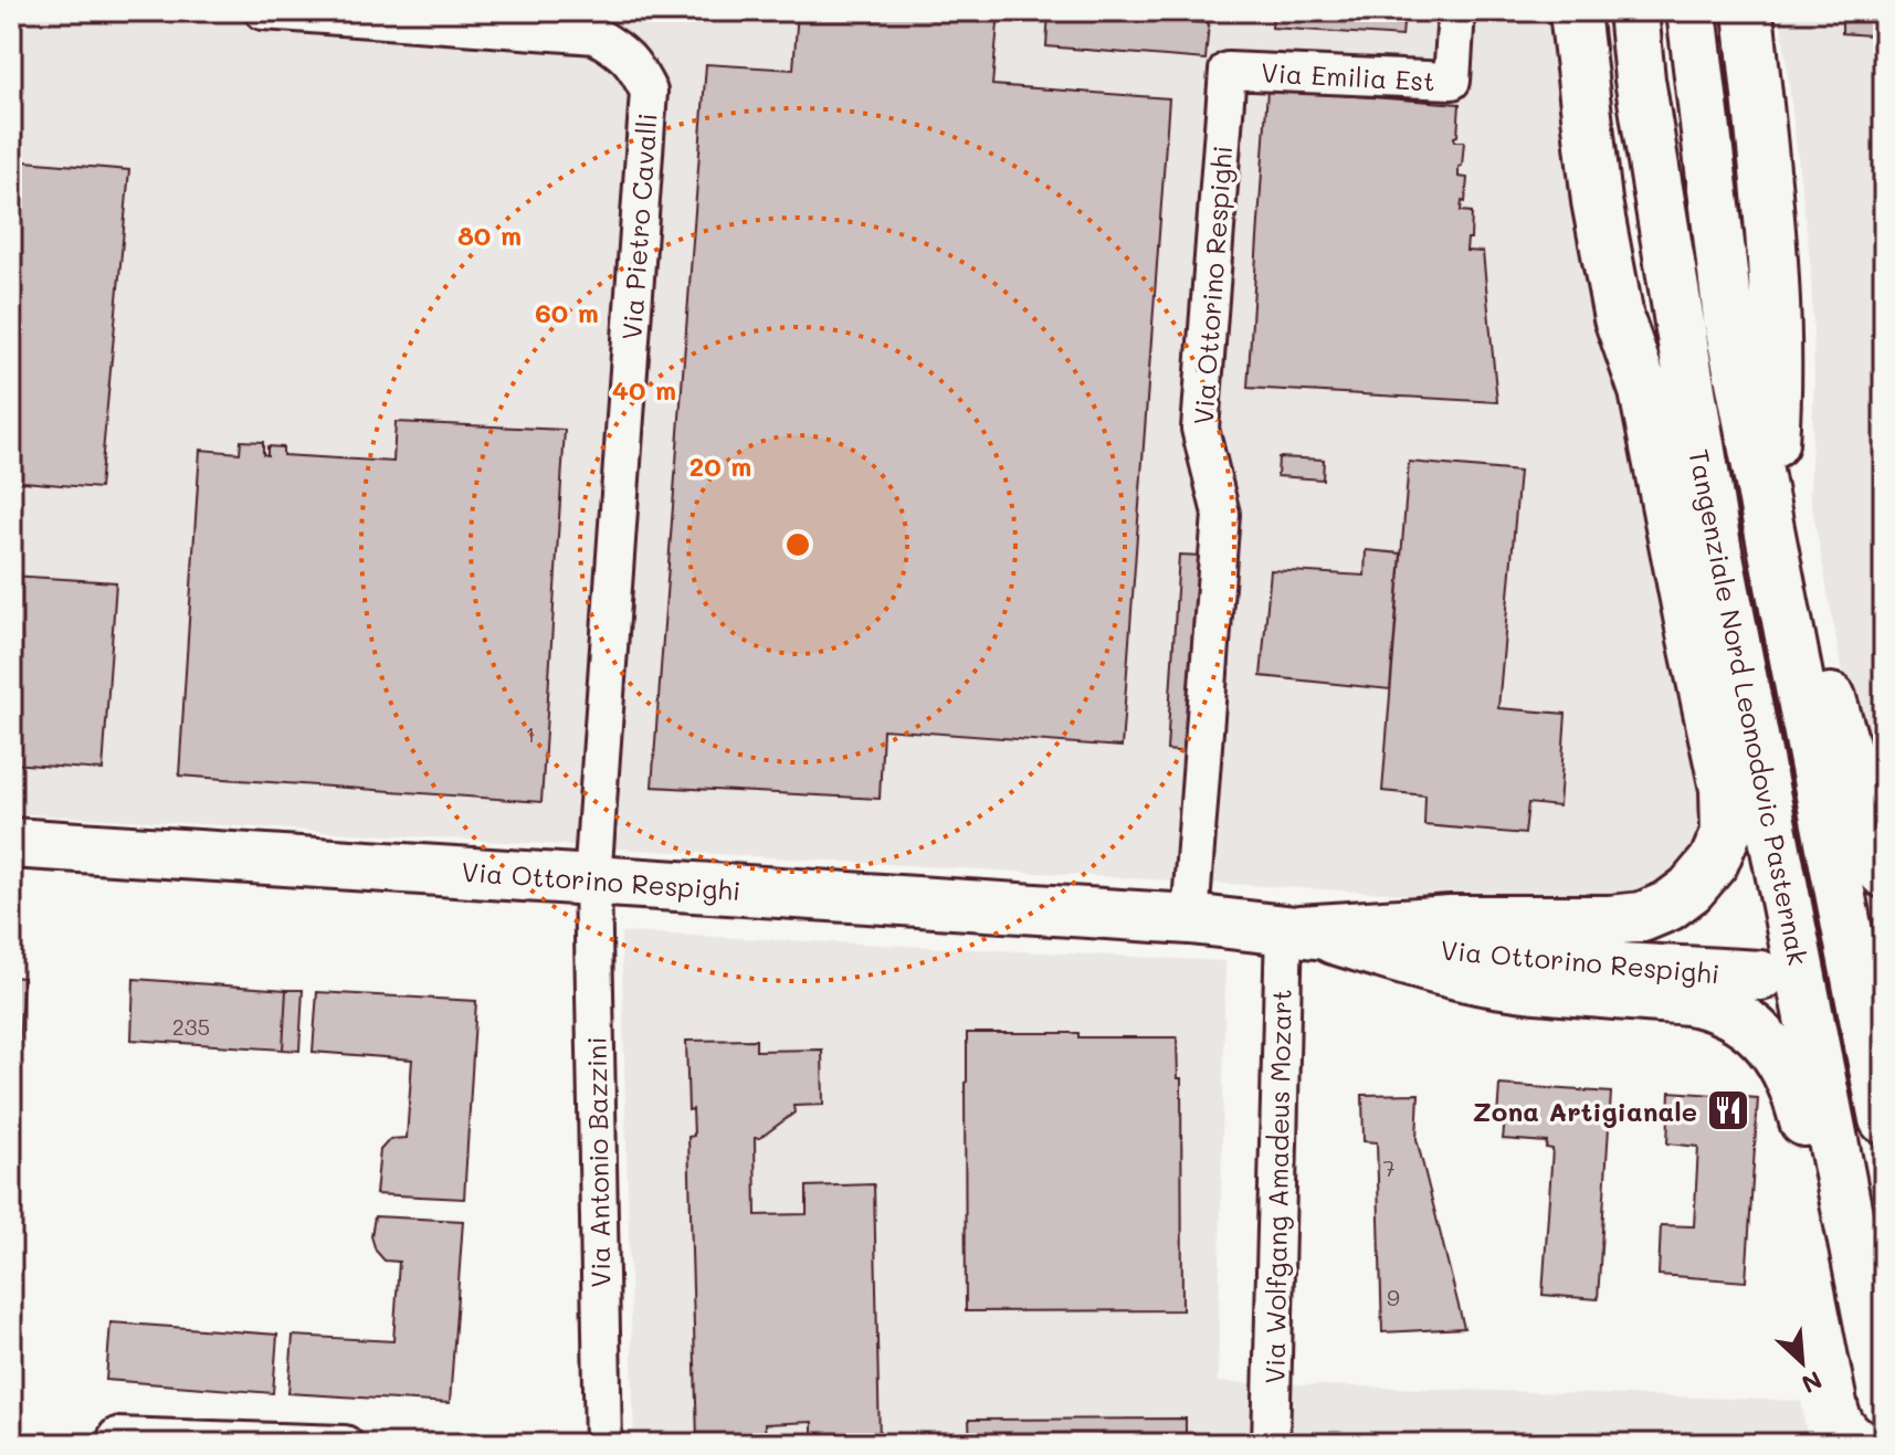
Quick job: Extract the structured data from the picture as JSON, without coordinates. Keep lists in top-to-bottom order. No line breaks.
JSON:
{"streets":{"main road":["Via Ottorino Respighi","Tangenziale Nord Leonodovic Pasternak"],"street":["Via Emilia Est","Via Pietro Cavalli","Via Antonio Bazzini","Via Wolfgang Amadeus Mozart"]},"crossings":[["Via Emilia Est","Via Ottorino Respighi"],["Via Pietro Cavalli","Via Ottorino Respighi"],["Via Pietro Cavalli","Via Antonio Bazzini"],["Via Ottorino Respighi","Via Antonio Bazzini"],["Via Ottorino Respighi","Via Wolfgang Amadeus Mozart"]],"places":{"restaurant":["Zona Artigianale"]},"house_numbers":["1","235","7","9"],"north":"bottom right","rings":["80 m","60 m","40 m","20 m"]}
